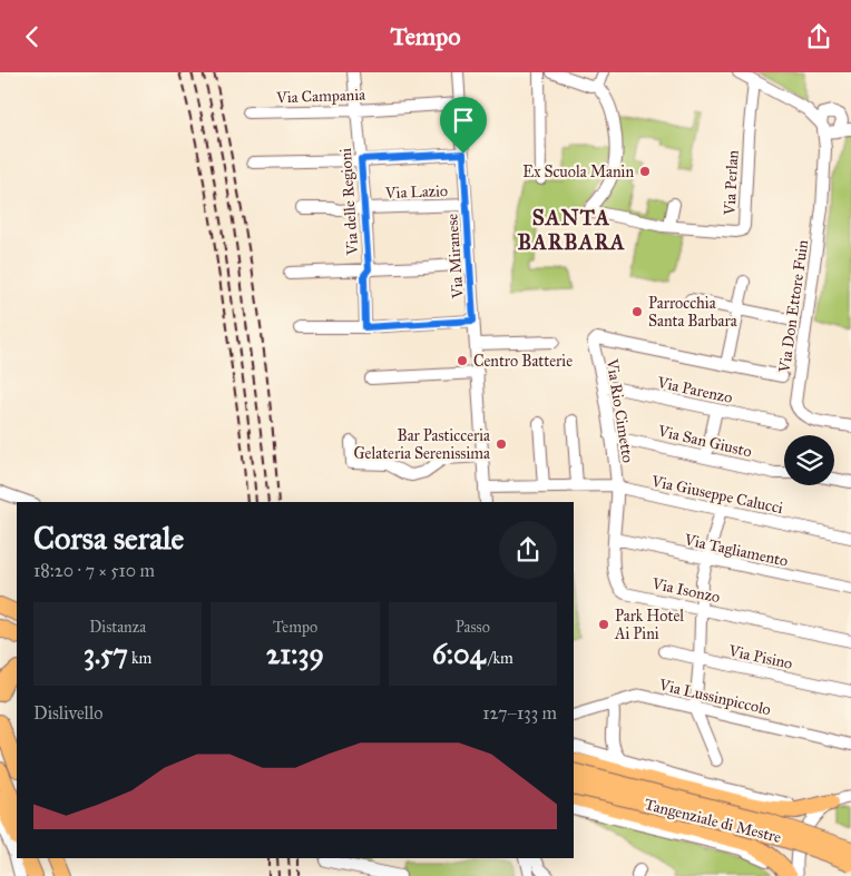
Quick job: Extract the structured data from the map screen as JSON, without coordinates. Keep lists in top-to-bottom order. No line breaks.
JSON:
{"streets":{"highway":["Tangenziale di Mestre"],"street":["Via Campania","Via Perlan","Via Lazio","Via delle Regioni","Via Miranese","Via Don Ettore Fuin","Via Parenzo","Via Rio Cimetto","Via San Giusto","Via Giuseppe Calucci","Via Tagliamento","Via Isonzo","Via Pisino","Via Lussinpiccolo"]},"crossings":[["Via Campania","Via delle Regioni"],["Via Campania","Via Miranese"],["Via Lazio","Via delle Regioni"],["Via Lazio","Via Miranese"],["Via Miranese","Via Giuseppe Calucci"],["Via Parenzo","Via Rio Cimetto"],["Via Rio Cimetto","Via San Giusto"],["Via Rio Cimetto","Via Giuseppe Calucci"],["Via Rio Cimetto","Via Isonzo"],["Via Giuseppe Calucci","Via Isonzo"],["Via Tagliamento","Via Isonzo"]],"districts":["SANTA BARBARA"],"places":["Ex Scuola Manin","Parrocchia Santa Barbara","Centro Batterie","Bar Pasticceria Gelateria Serenissima","Park Hotel Ai Pini"],"page":{"header":"Tempo","heading":["Corsa serale","18:20 · 7 × 510 m"],"stats":[["Distanza","3.57 km"],["Tempo","21:39"],["Passo","6:04 /km"]],"chart":["Dislivello","127–133 m"]}}
